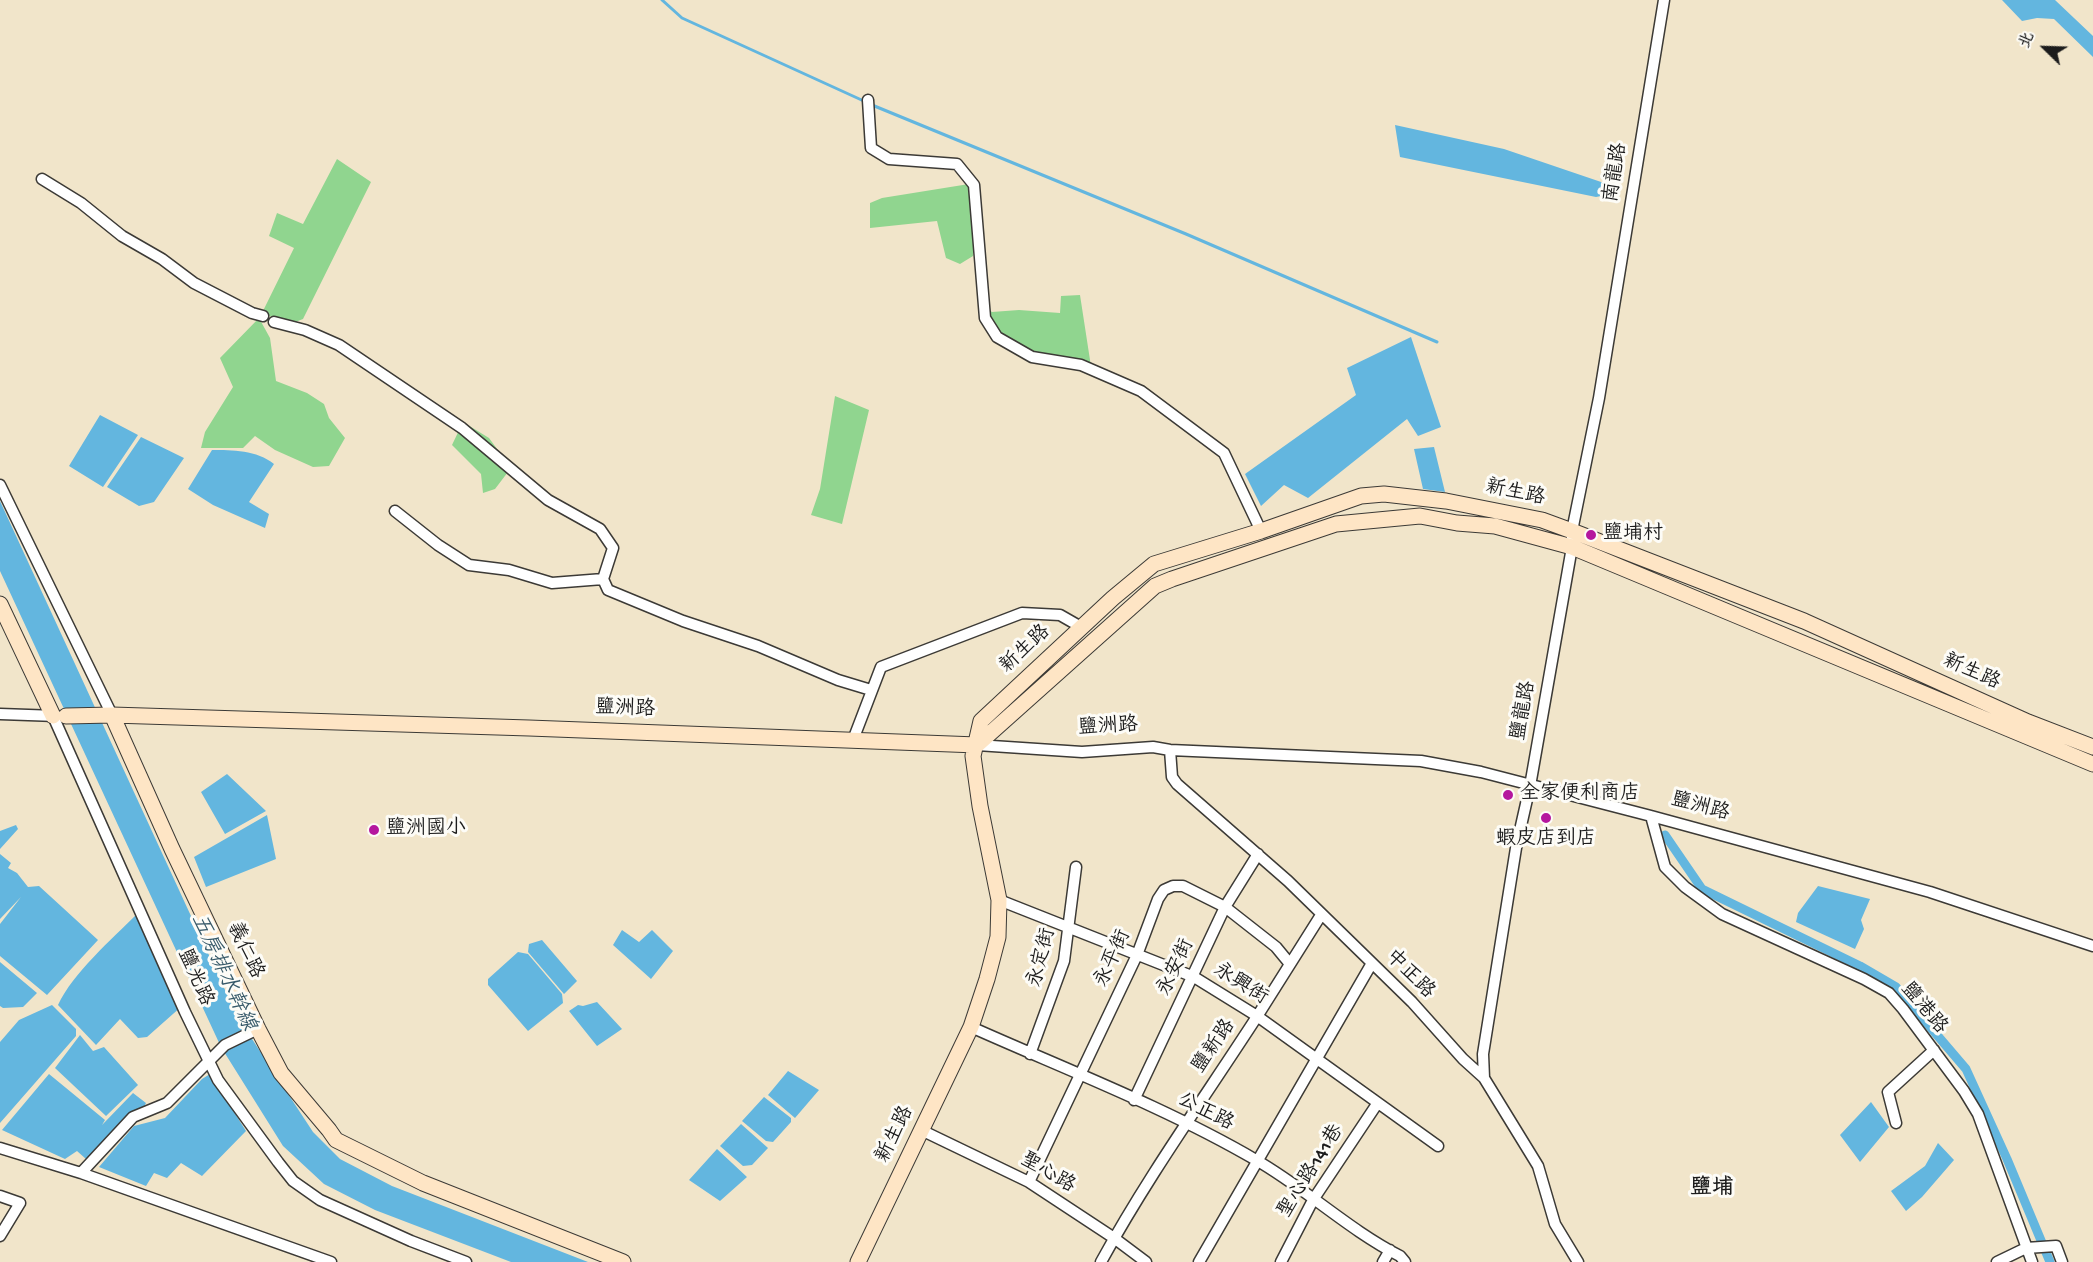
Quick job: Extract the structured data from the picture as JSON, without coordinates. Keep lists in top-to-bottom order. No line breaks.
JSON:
{"streets":{"street":["南龍路","新生路","鹽洲路","鹽龍路","義仁路","永定街","永平街","永安街","中正路","鹽光路","永興街","鹽港路","鹽新路","公正路","聖心路141巷","聖心路"]},"crossings":[["南龍路","鹽龍路"],["新生路","鹽洲路"],["新生路","鹽龍路"],["新生路","永興街"],["新生路","公正路"],["新生路","聖心路"],["鹽洲路","鹽龍路"],["鹽洲路","義仁路"],["鹽洲路","中正路"],["鹽洲路","鹽光路"],["鹽洲路","鹽港路"],["鹽龍路","中正路"],["永定街","永興街"],["永定街","公正路"],["永平街","永安街"],["永平街","永興街"],["永平街","鹽新路"],["永平街","公正路"],["永平街","聖心路"],["永安街","中正路"],["永安街","永興街"],["永安街","公正路"],["中正路","鹽新路"],["永興街","鹽新路"],["永興街","聖心路141巷"],["鹽新路","公正路"],["鹽新路","聖心路"],["公正路","聖心路141巷"]],"districts":["鹽埔"],"water":["五房排水幹線"],"places":["鹽埔村","全家便利商店","蝦皮店到店","鹽洲國小"],"north":"top left"}
